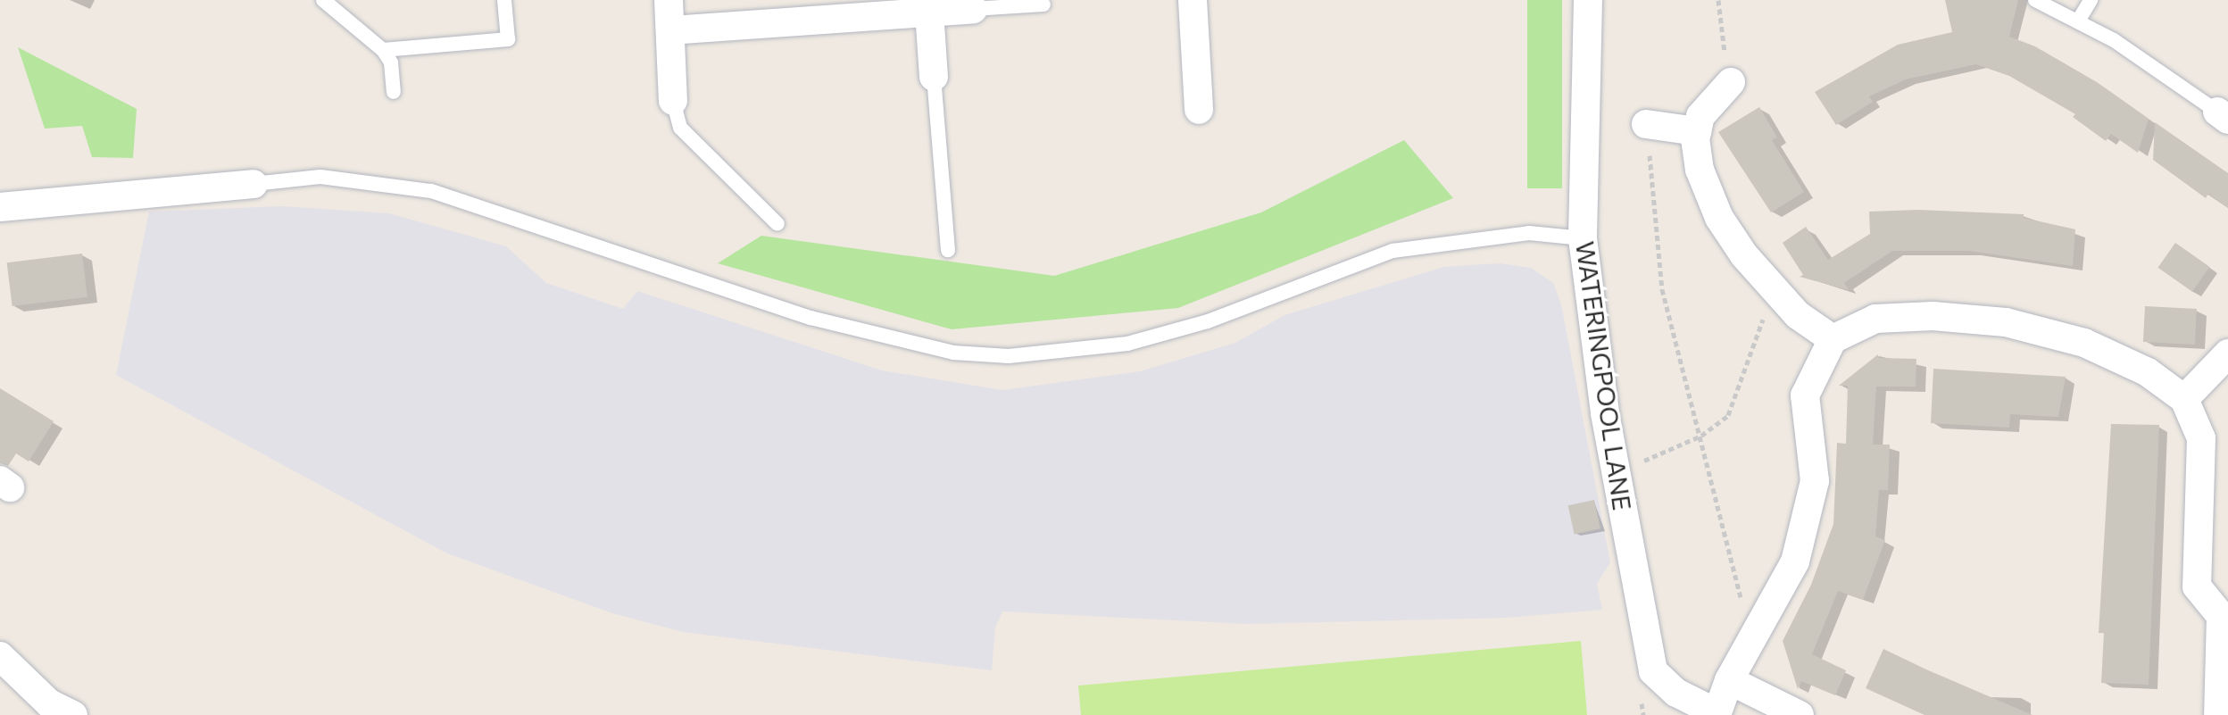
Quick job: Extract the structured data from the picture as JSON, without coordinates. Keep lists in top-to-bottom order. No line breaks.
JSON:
{"streets":{"street":["WATERINGPOOL LANE"]}}
